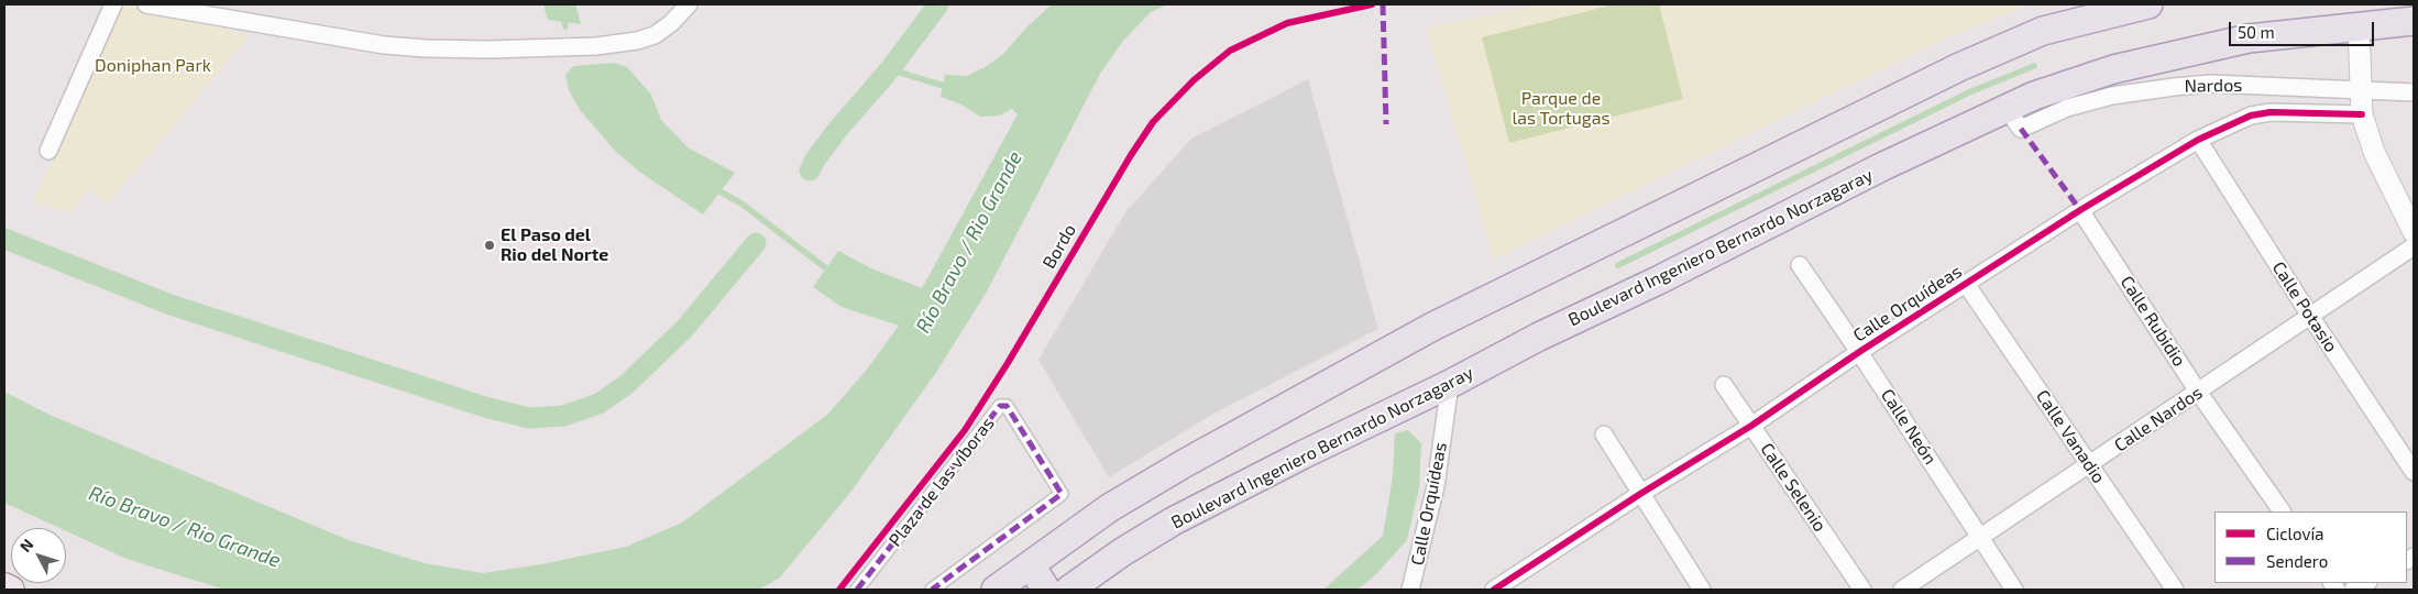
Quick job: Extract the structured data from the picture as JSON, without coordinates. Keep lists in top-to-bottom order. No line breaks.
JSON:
{"streets":{"highway":["Boulevard Ingeniero Bernardo Norzagaray"],"street":["Nardos","Calle Orquídeas","Calle Potasio","Calle Rubidio","Calle Nardos","Calle Neón","Calle Vanadio","Plaza de las víboras","Calle Selenio"],"cycle path":["Bordo"]},"crossings":[["Nardos","Boulevard Ingeniero Bernardo Norzagaray"],["Boulevard Ingeniero Bernardo Norzagaray","Calle Orquídeas"],["Calle Orquídeas","Calle Potasio"],["Calle Orquídeas","Calle Rubidio"],["Calle Orquídeas","Calle Neón"],["Calle Orquídeas","Calle Vanadio"],["Calle Orquídeas","Calle Selenio"],["Calle Potasio","Calle Nardos"],["Calle Rubidio","Calle Nardos"],["Calle Nardos","Calle Neón"],["Calle Nardos","Calle Vanadio"]],"water":["Río Bravo / Rio Grande"],"parks":["Doniphan Park","Parque de las Tortugas"],"places":["El Paso del Rio del Norte"],"legend":["Ciclovía","Sendero"],"scale_bar":"50 m","north":"top left"}
